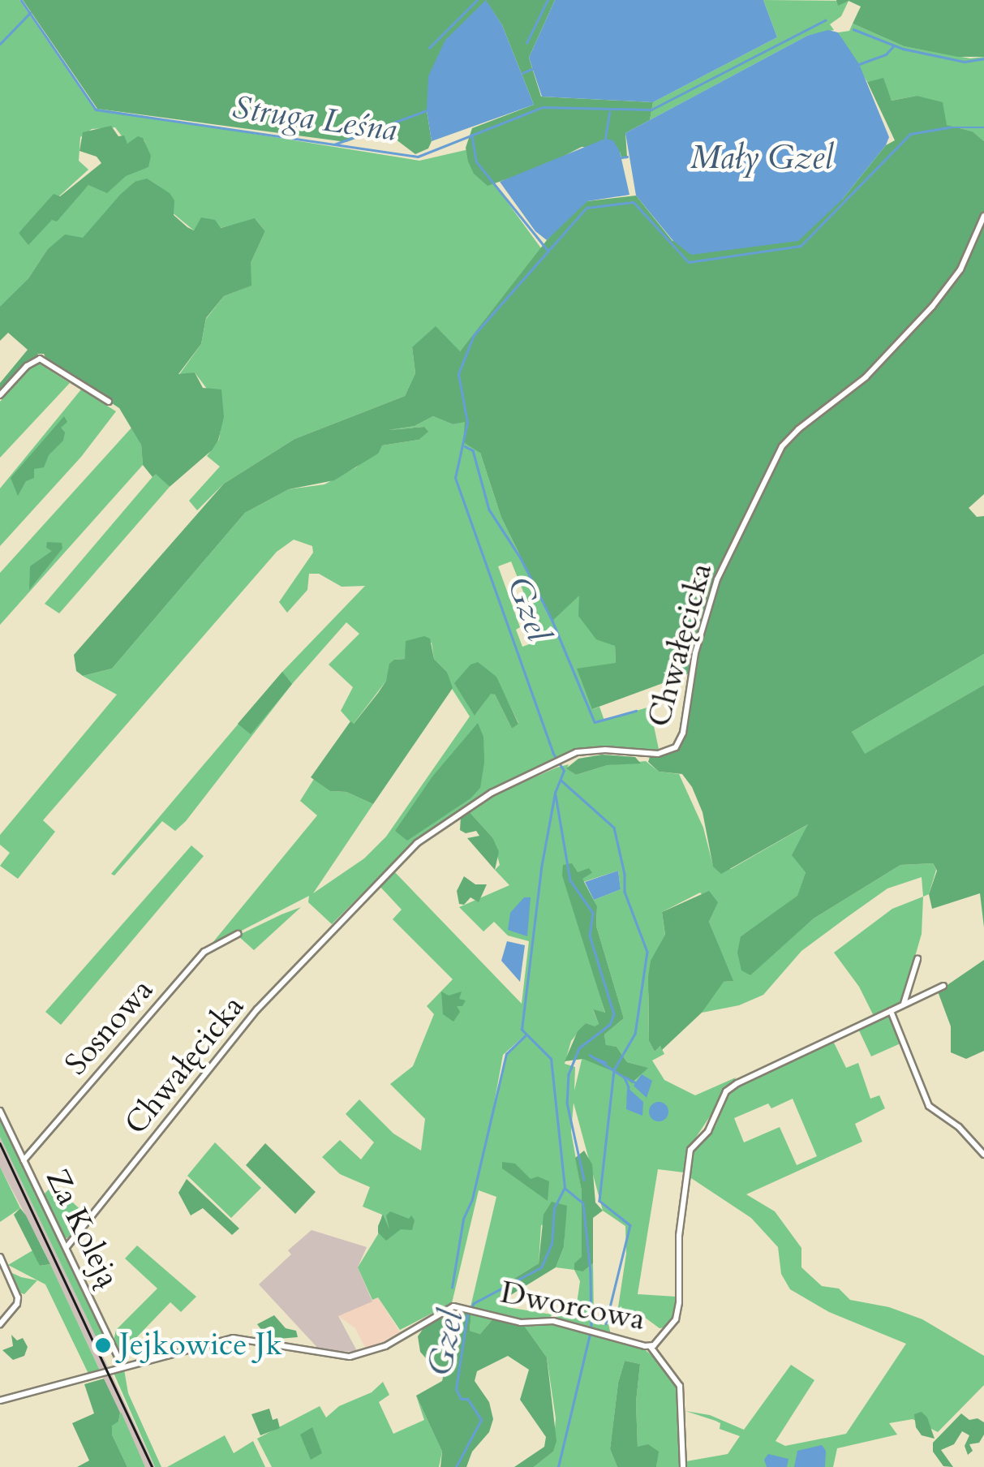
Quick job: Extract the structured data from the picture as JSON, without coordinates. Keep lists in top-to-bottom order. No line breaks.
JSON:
{"streets":{"street":["Chwałęcicka","Sosnowa","Za Koleją","Dworcowa"]},"crossings":[["Chwałęcicka","Za Koleją"],["Sosnowa","Za Koleją"],["Za Koleją","Dworcowa"]],"water":["Struga Leśna","Mały Gzel","Gzel"],"places":["Jejkowice Jk"]}
